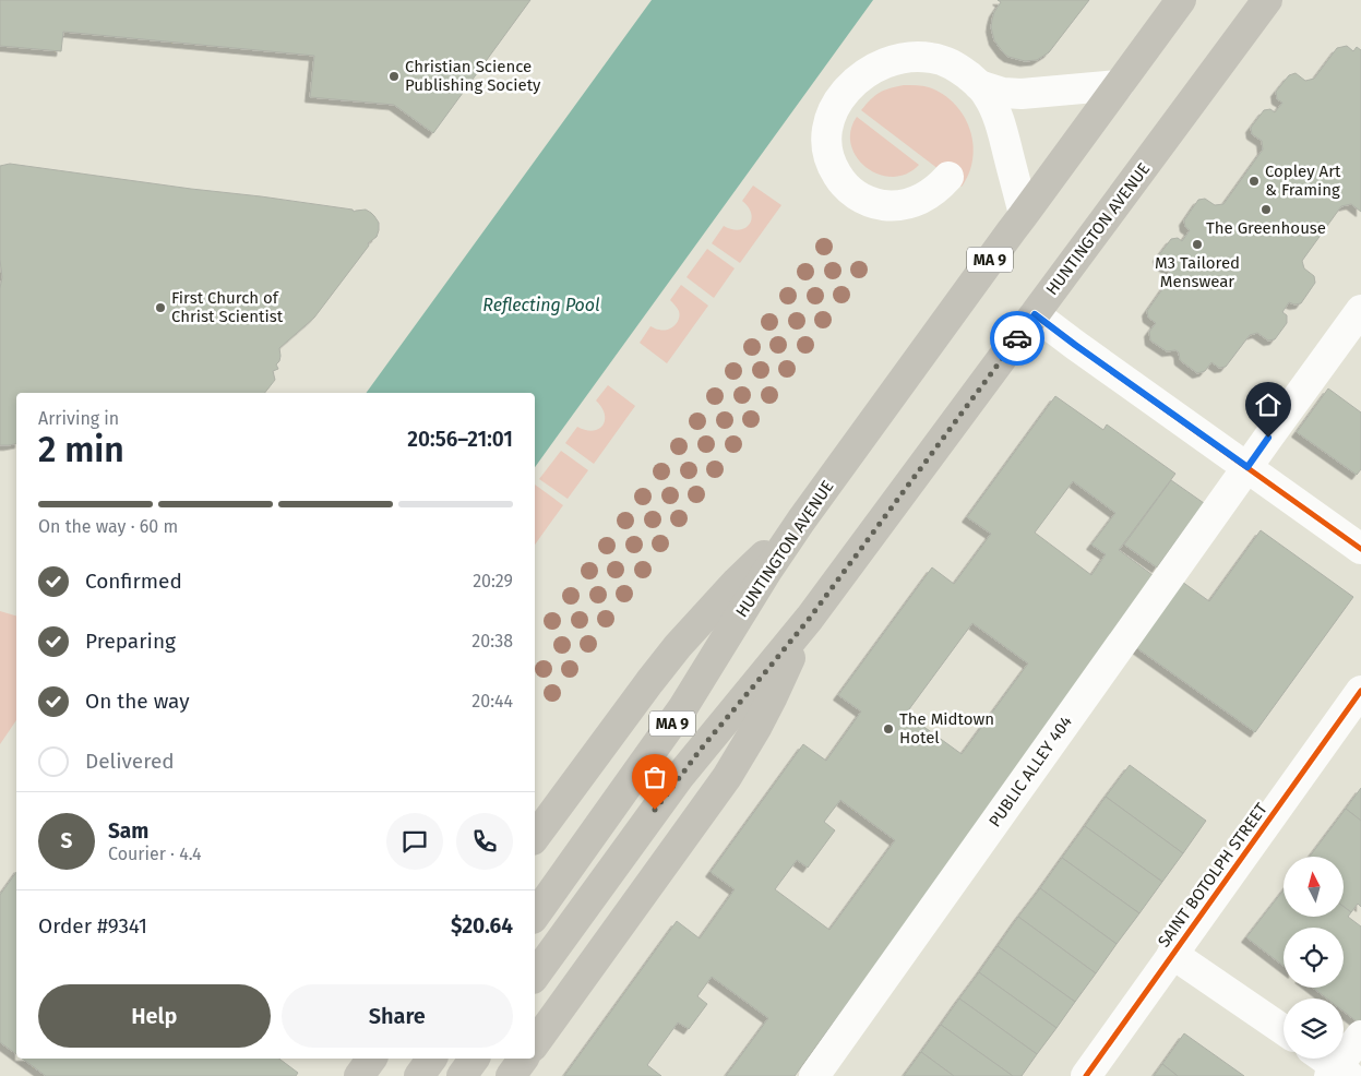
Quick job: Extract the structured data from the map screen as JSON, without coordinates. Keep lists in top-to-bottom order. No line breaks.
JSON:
{"streets":{"main road":["HUNTINGTON AVENUE","MA 9"],"street":["PUBLIC ALLEY 404","SAINT BOTOLPH STREET"]},"water":["Reflecting Pool"],"places":["Christian Science Publishing Society","Copley Art & Framing","The Greenhouse","M3 Tailored Menswear","First Church of Christ Scientist","The Midtown Hotel"],"north":"top","page":{"heading":["2 min","Arriving in","20:56–21:01"],"panel":["Sam","Courier · 4.4","Order #9341","$20.64"],"bar":"On the way · 60 m","list":[["Confirmed","20:29"],["Preparing","20:38"],["On the way","20:44"],"Delivered"],"round":"S","buttons":["Help","Share"]}}
